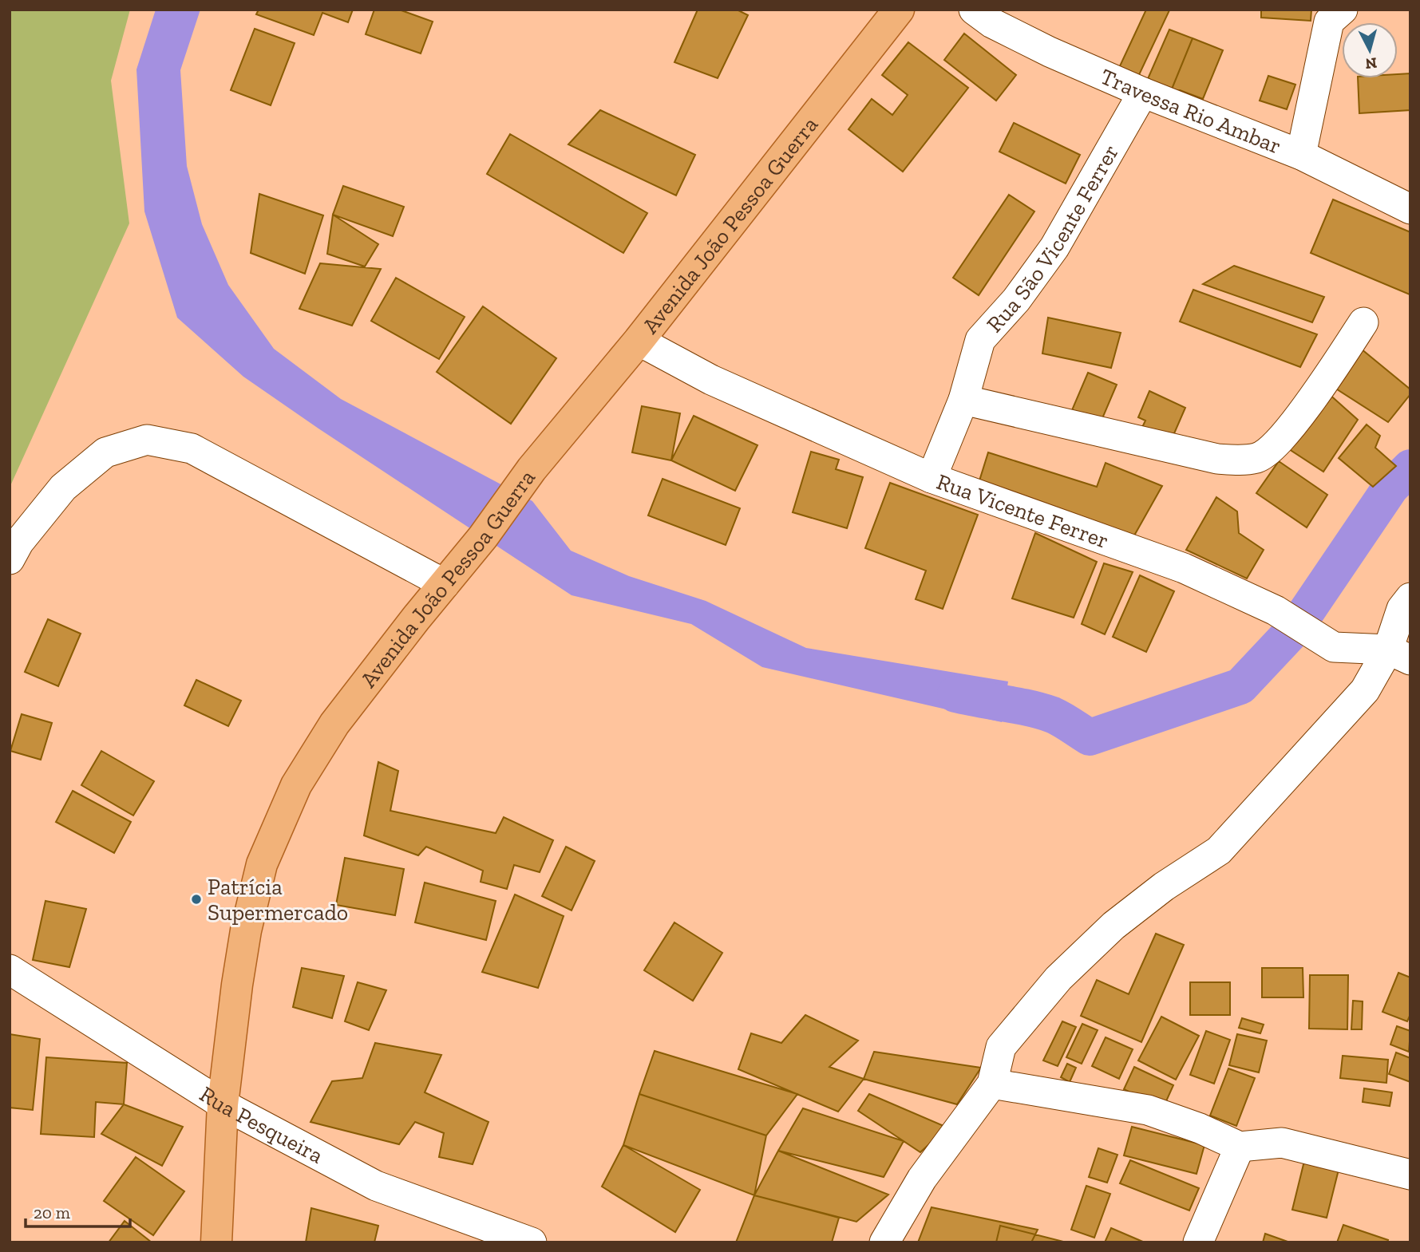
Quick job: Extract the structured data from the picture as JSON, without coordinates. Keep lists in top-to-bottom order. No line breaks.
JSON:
{"streets":{"main road":["Avenida João Pessoa Guerra"],"street":["Travessa Rio Ambar","Rua São Vicente Ferrer","Rua Vicente Ferrer","Rua Pesqueira"]},"crossings":[["Travessa Rio Ambar","Rua São Vicente Ferrer"],["Avenida João Pessoa Guerra","Rua Vicente Ferrer"],["Avenida João Pessoa Guerra","Rua Pesqueira"],["Rua São Vicente Ferrer","Rua Vicente Ferrer"]],"places":["Patrícia Supermercado"],"scale_bar":"20 m","north":"bottom"}
